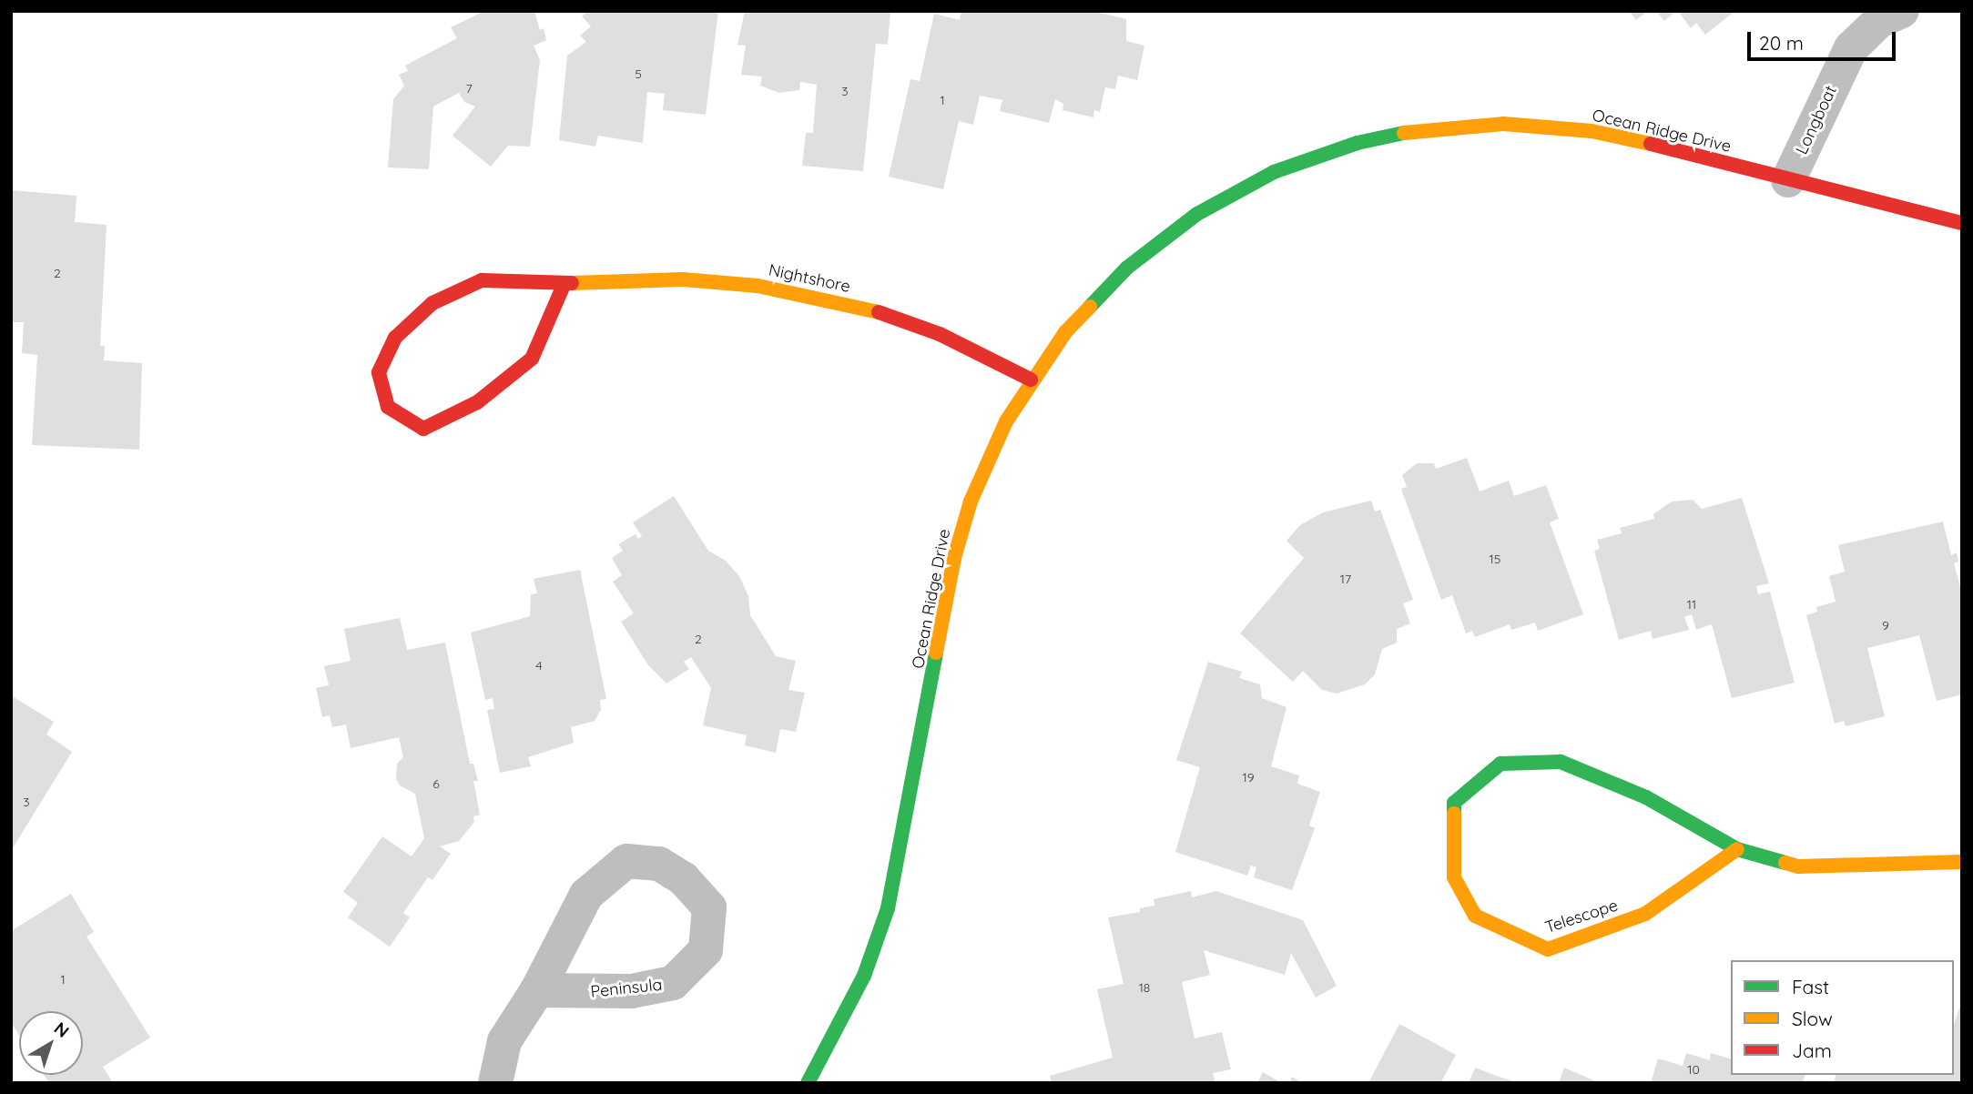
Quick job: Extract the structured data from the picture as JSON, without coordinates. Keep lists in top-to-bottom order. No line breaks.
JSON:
{"streets":{"street":["Longboat","Ocean Ridge Drive","Nightshore","Telescope","Peninsula"]},"crossings":[["Longboat","Ocean Ridge Drive"],["Ocean Ridge Drive","Nightshore"]],"house_numbers":["5","7","3","1","2","15","17","11","9","2","4","19","6","3","1","18","10"],"legend":["Fast","Slow","Jam"],"scale_bar":"20 m","north":"top right"}
